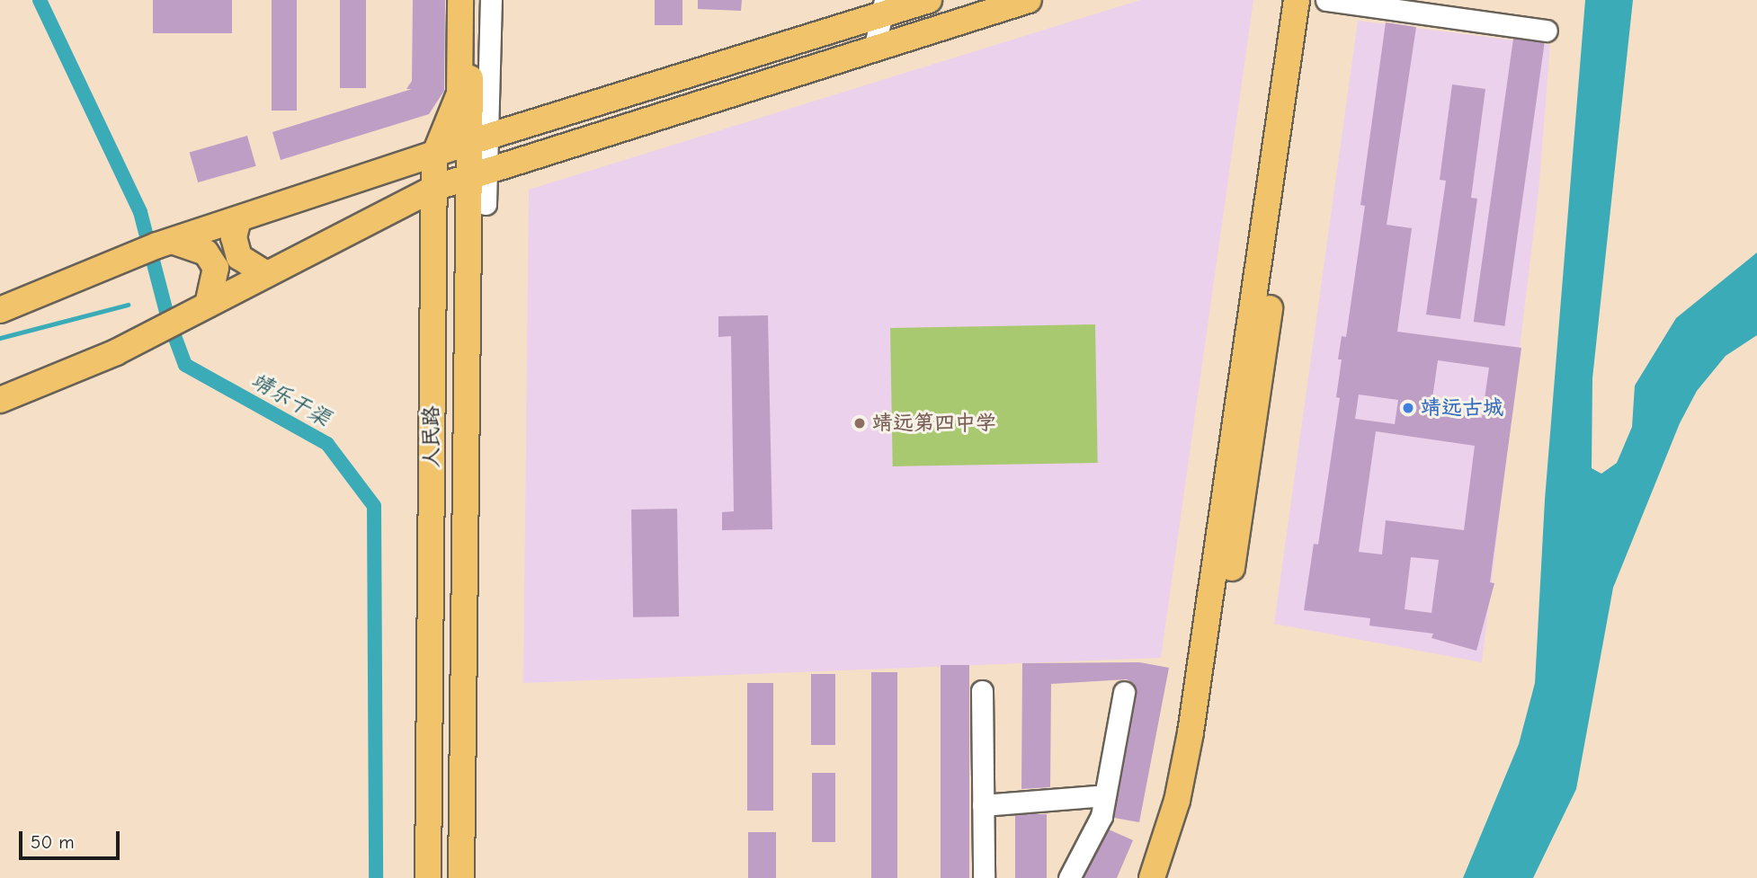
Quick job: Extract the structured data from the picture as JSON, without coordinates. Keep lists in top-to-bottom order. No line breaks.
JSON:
{"streets":{"main road":["人民路"]},"water":["靖乐干渠"],"places":["靖远古城","靖远第四中学"],"scale_bar":"50 m"}
